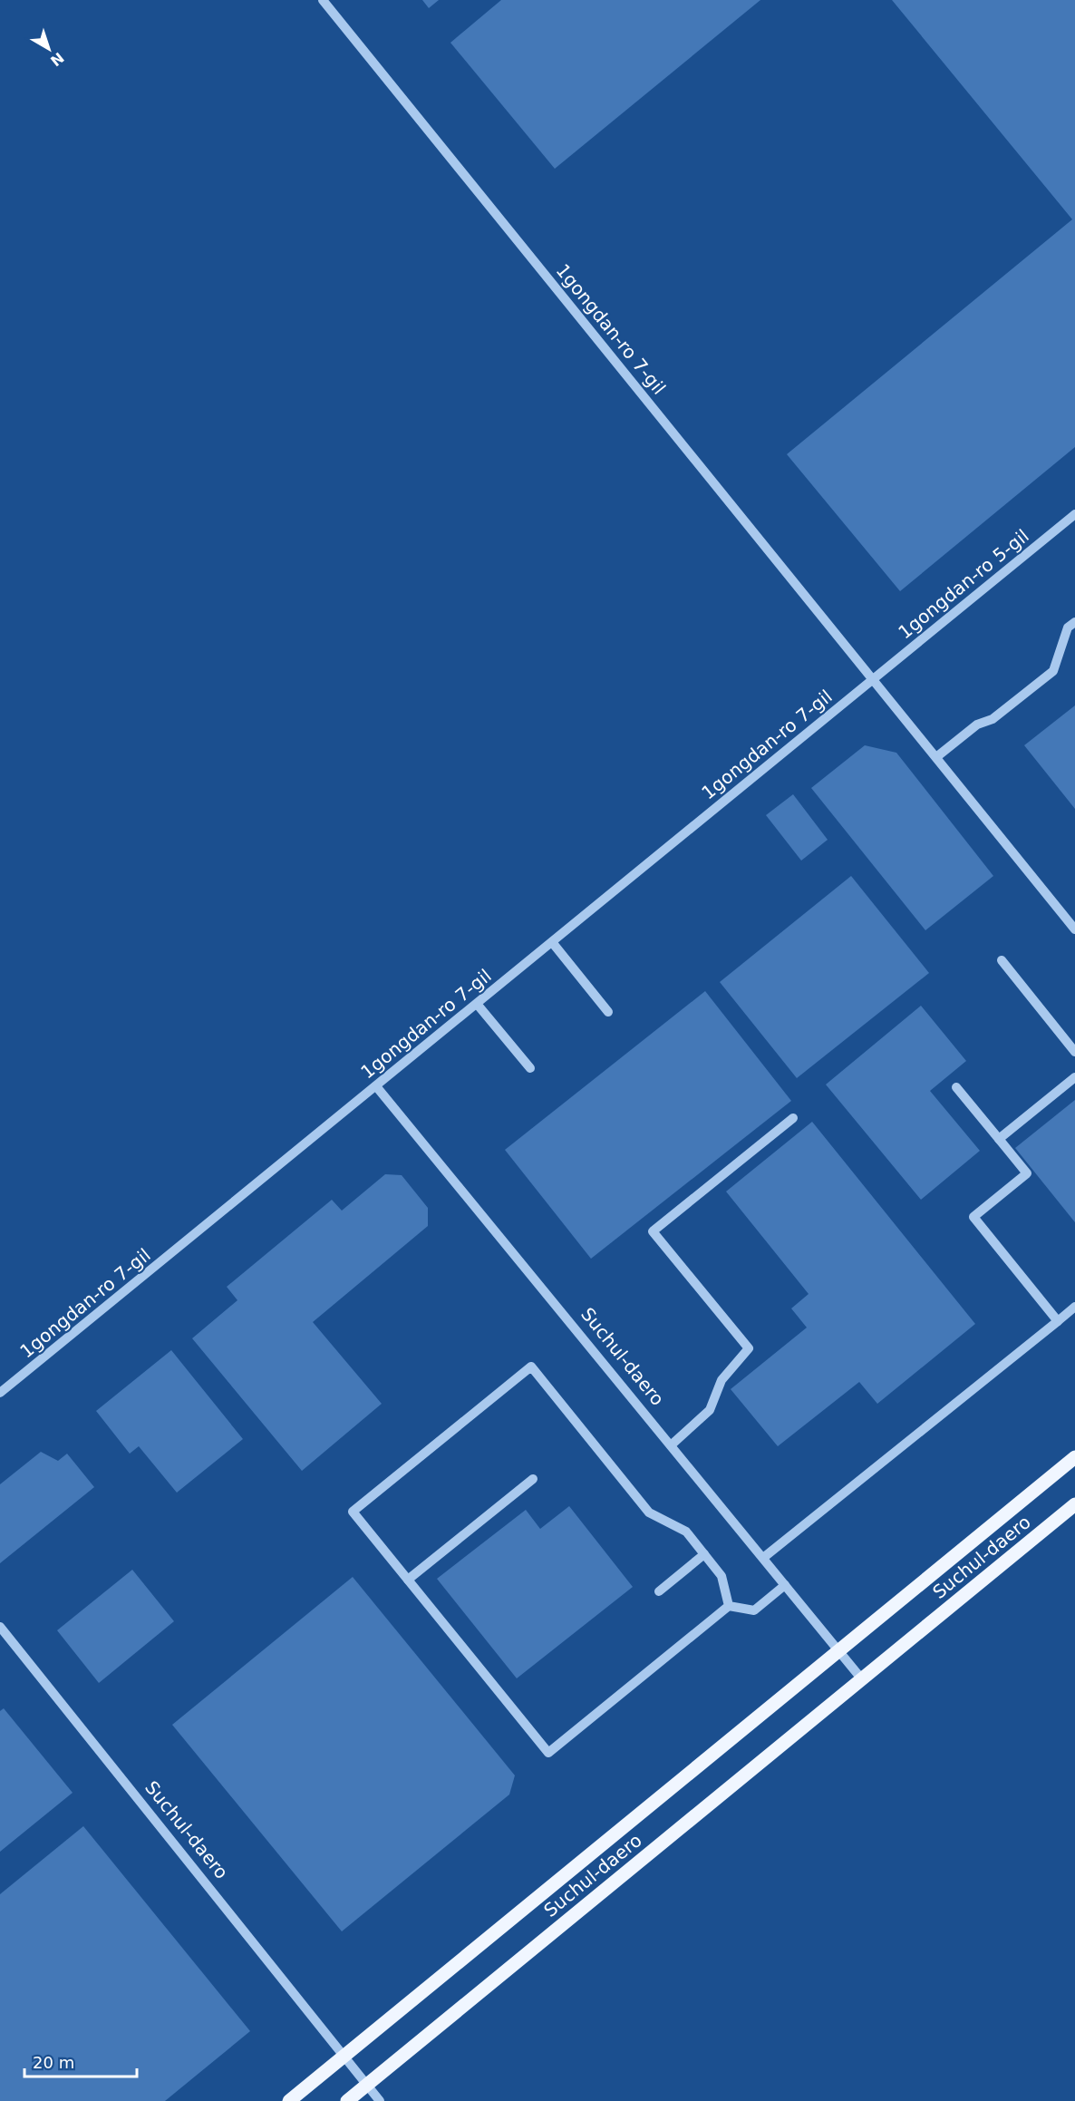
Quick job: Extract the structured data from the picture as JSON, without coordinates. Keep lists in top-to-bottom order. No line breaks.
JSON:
{"streets":{"main road":["Suchul-daero"],"street":["1gongdan-ro 7-gil","1gongdan-ro 5-gil"]},"crossings":[["1gongdan-ro 7-gil","1gongdan-ro 5-gil"],["1gongdan-ro 7-gil","Suchul-daero"]],"scale_bar":"20 m","north":"bottom right"}
